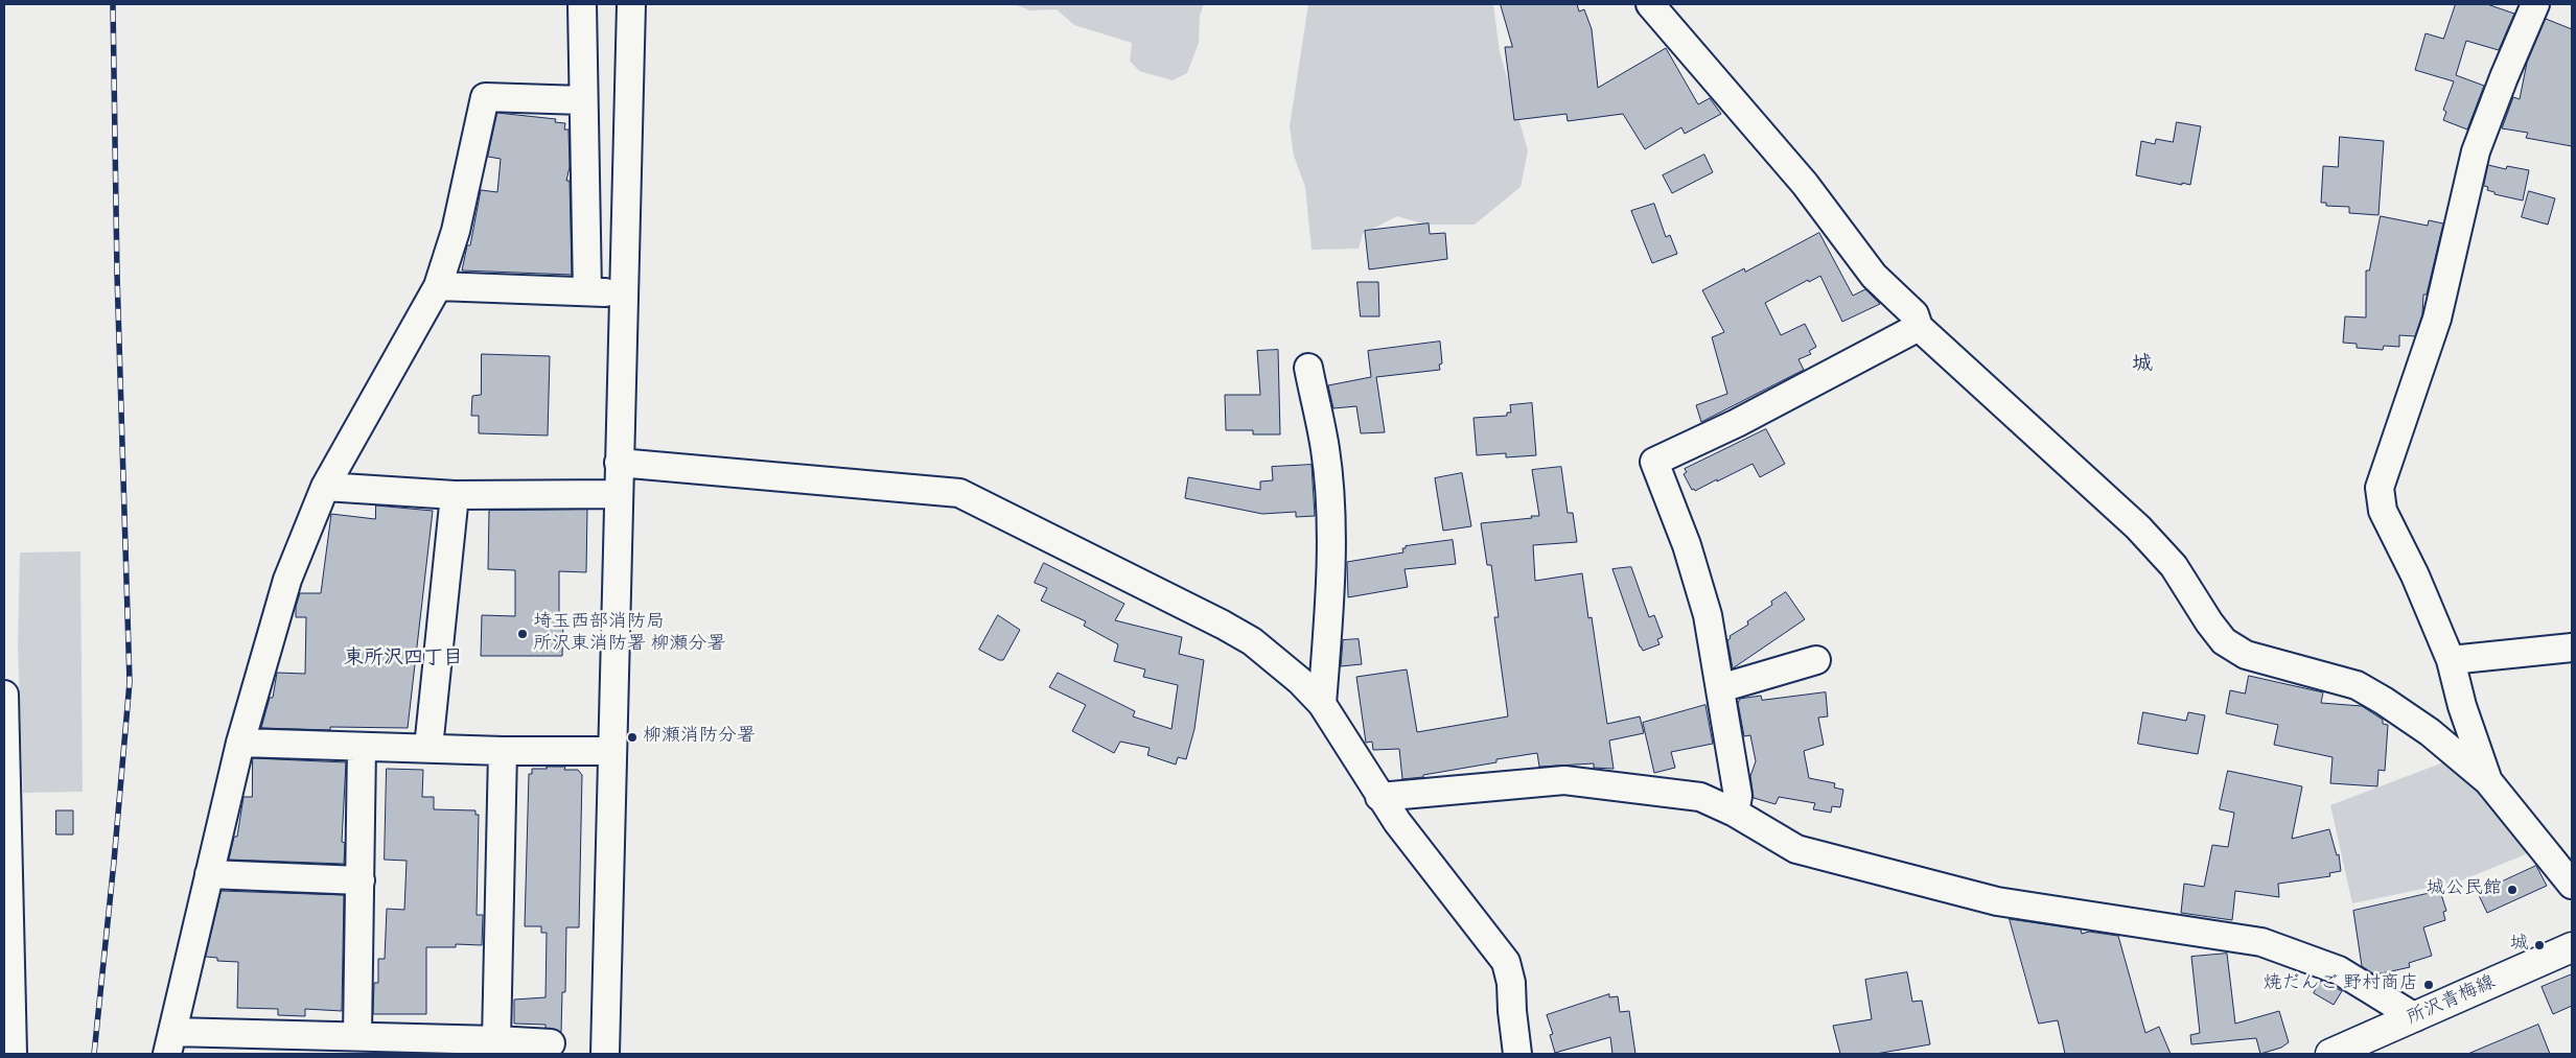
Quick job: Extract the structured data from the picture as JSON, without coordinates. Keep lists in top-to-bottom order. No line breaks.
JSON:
{"streets":{"main road":["所沢青梅線"]},"districts":["城","東所沢四丁目"],"places":["埼玉西部消防局 所沢東消防署 柳瀬分署","柳瀬消防分署","城公民館","城","焼だんご 野村商店"]}
